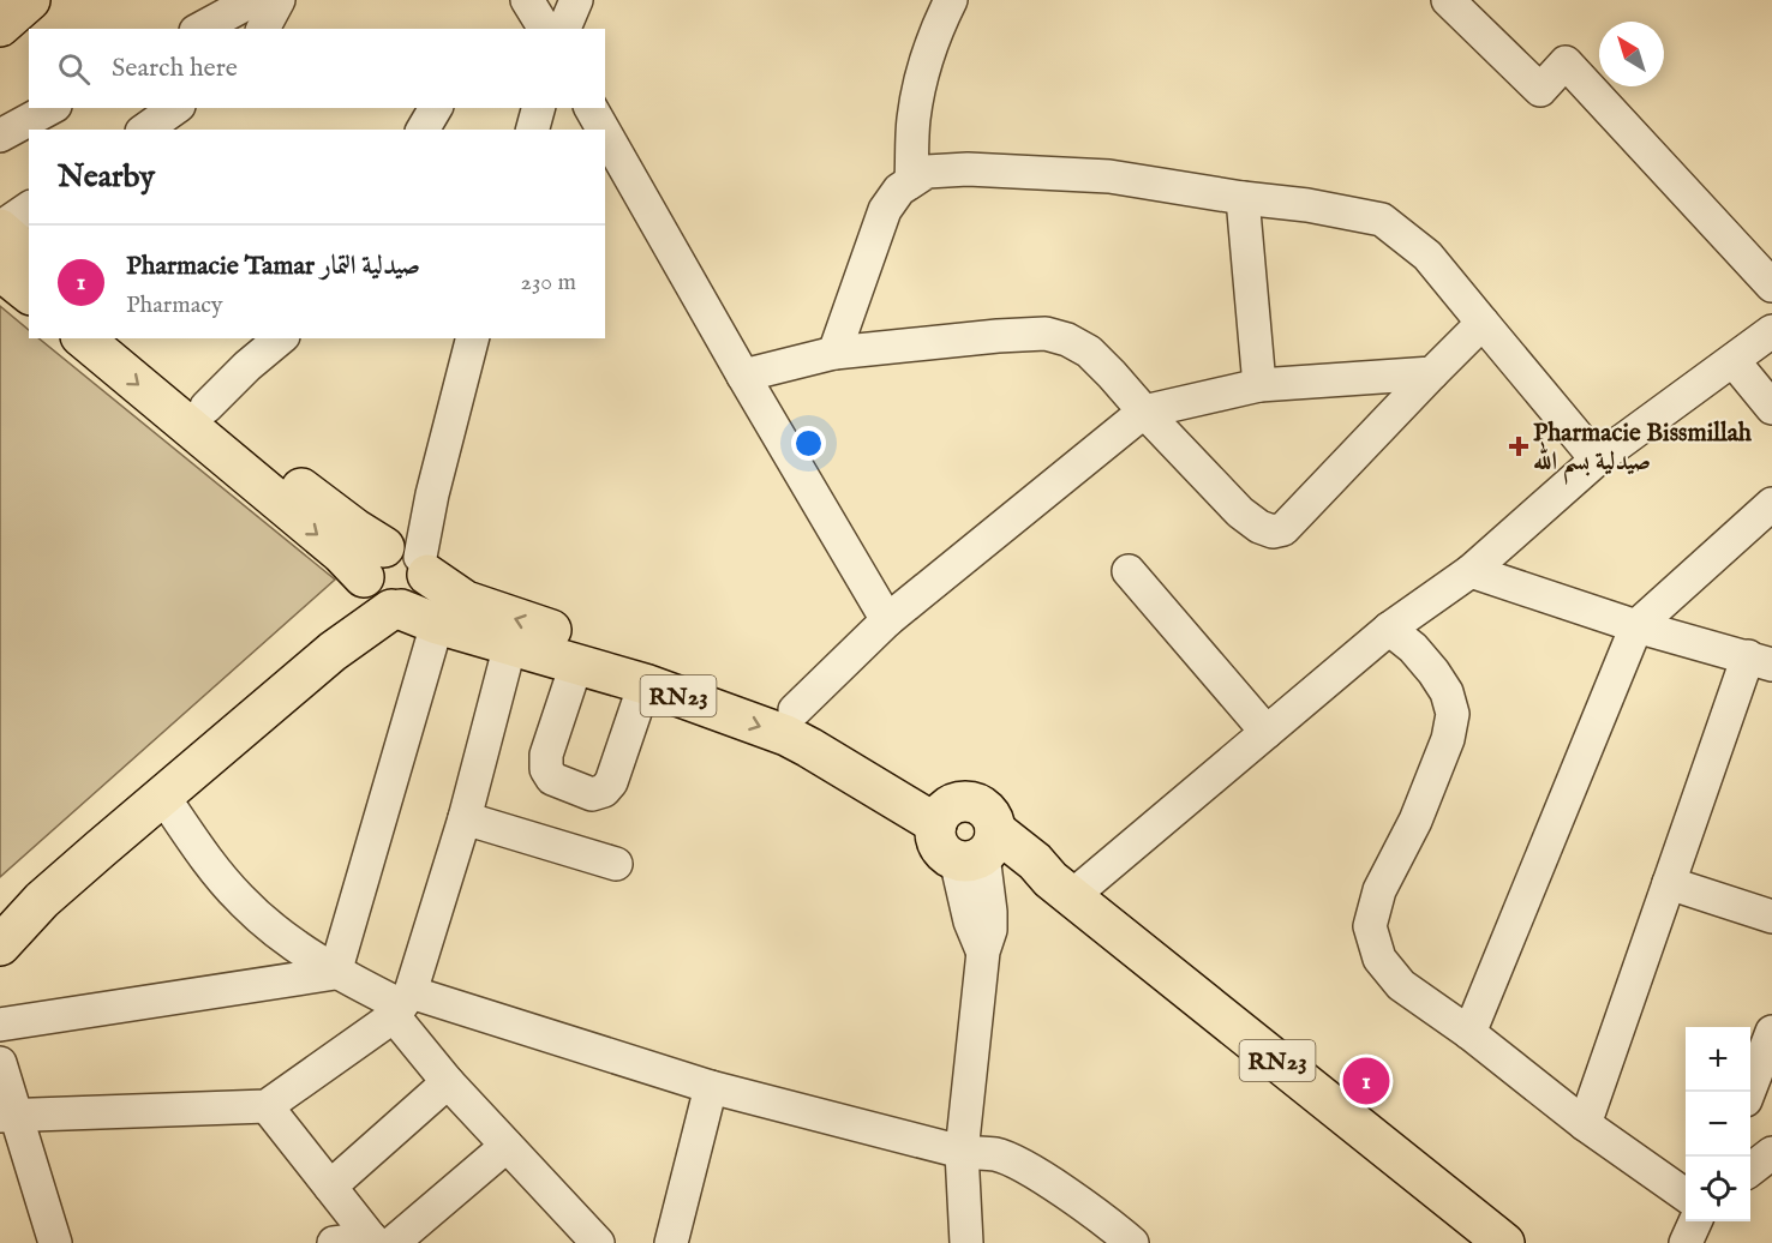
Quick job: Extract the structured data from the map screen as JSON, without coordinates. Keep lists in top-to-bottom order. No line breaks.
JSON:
{"streets":{"main road":["RN23"]},"places":{"health":["Pharmacie Bissmillah صيدلية بسم الله"]},"north":"top left","page":{"search":"Search here","heading":"Nearby","list":[{"mark":"1","name":"Pharmacie Tamar صيدلية التمار","note":"Pharmacy","value":"230 m"}],"map_buttons":["+","−"],"pins":"1"}}
